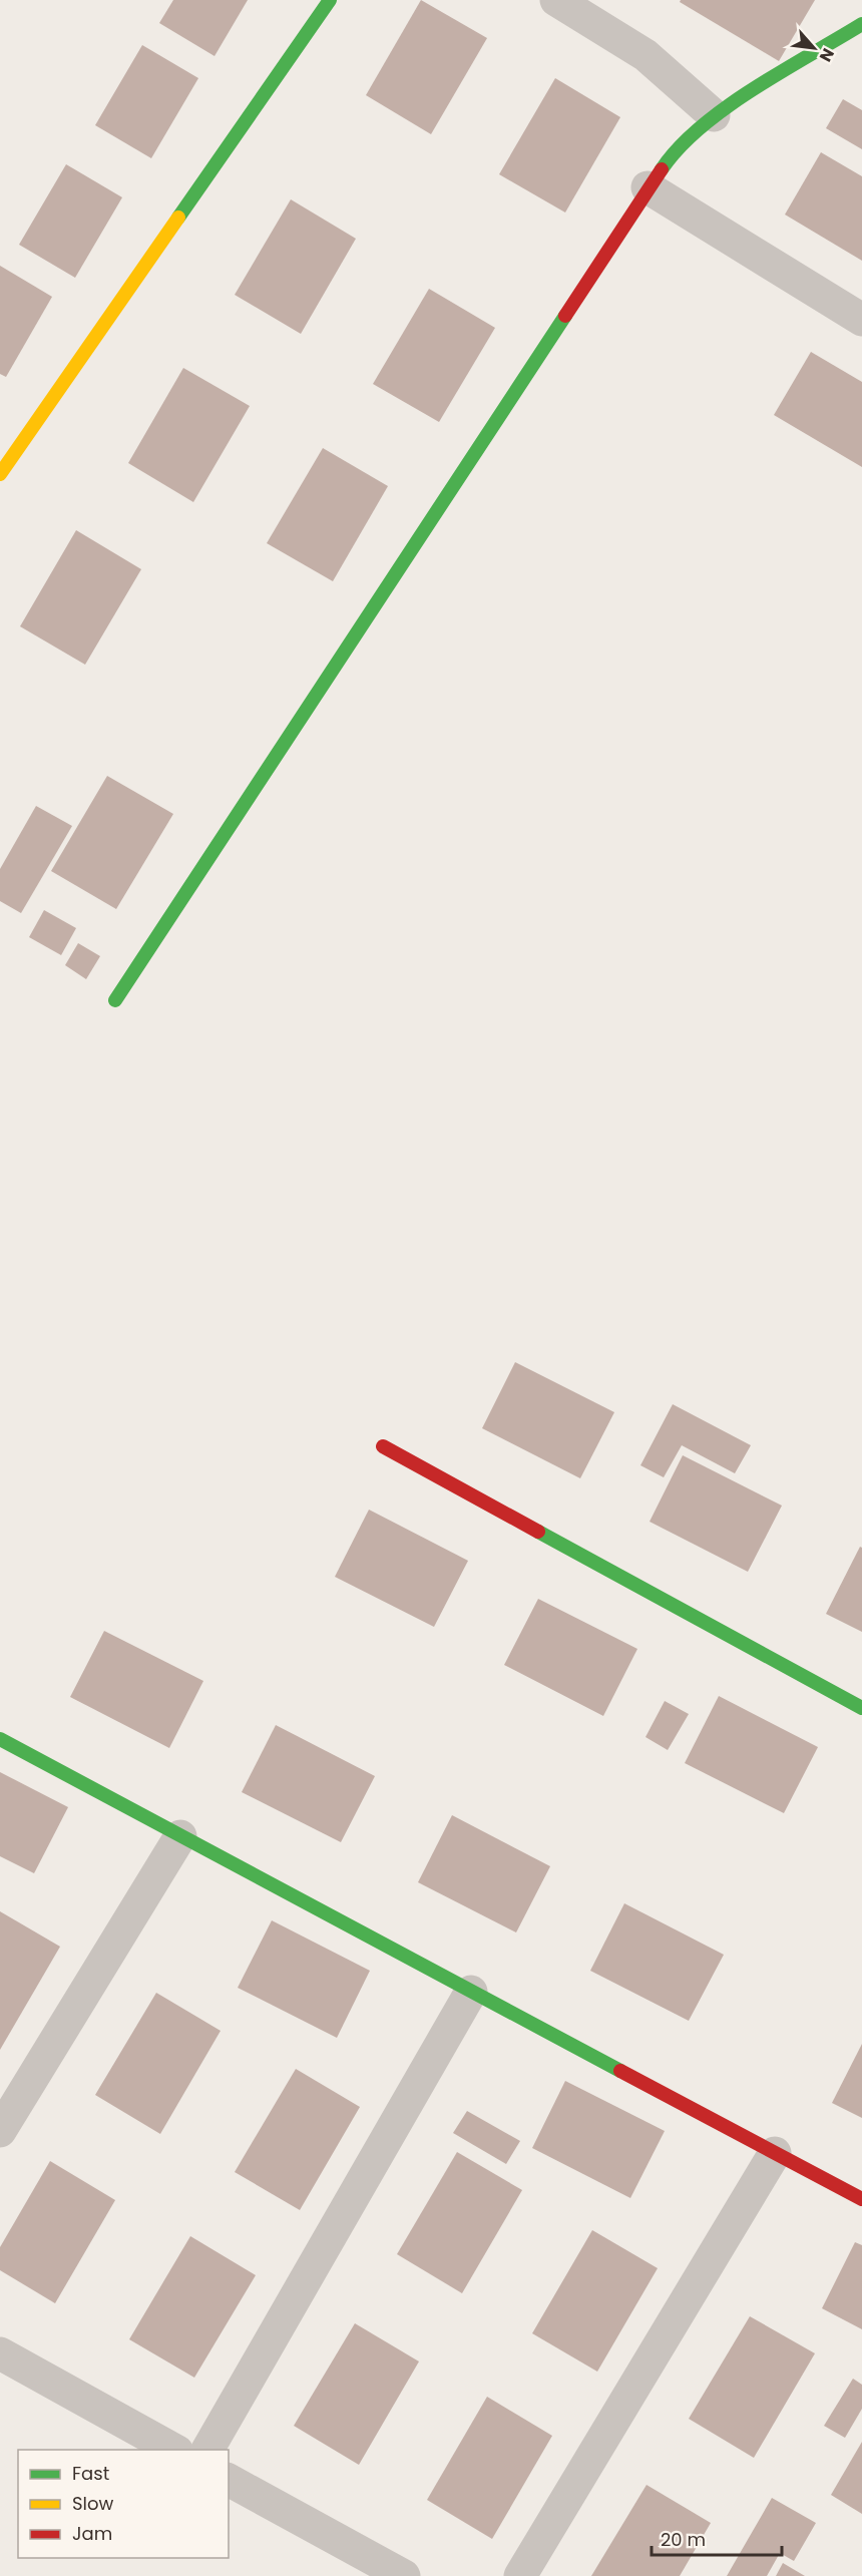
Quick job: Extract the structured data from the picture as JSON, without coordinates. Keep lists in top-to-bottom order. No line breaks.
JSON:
{"legend":["Fast","Slow","Jam"],"scale_bar":"20 m","north":"bottom right"}
